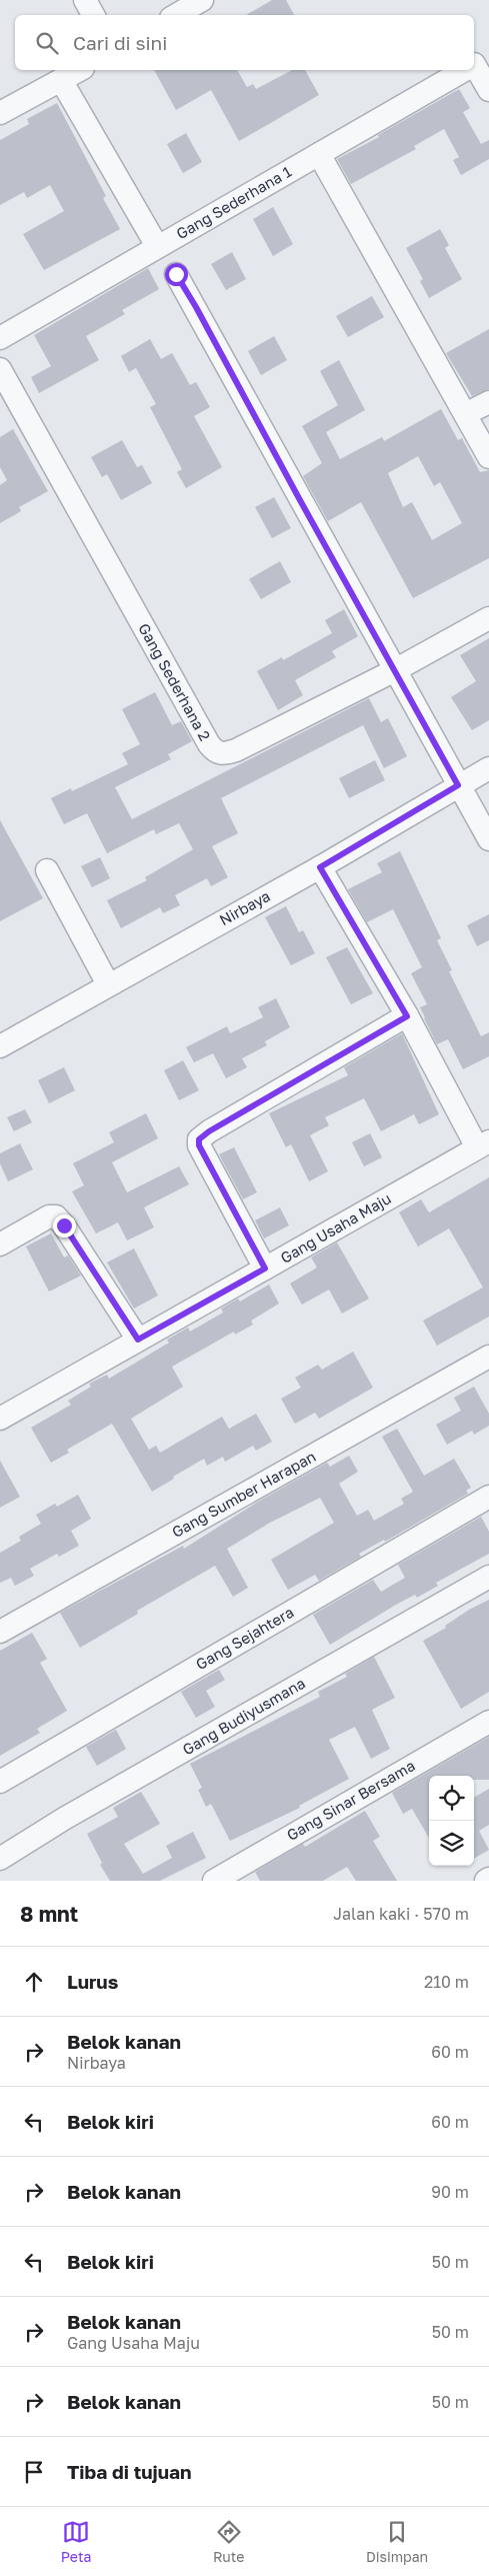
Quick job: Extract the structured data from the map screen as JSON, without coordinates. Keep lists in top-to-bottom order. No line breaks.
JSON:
{"streets":{"street":["Gang Sederhana 1","Gang Sederhana 2","Nirbaya","Gang Usaha Maju","Gang Sumber Harapan","Gang Sejahtera","Gang Budiyusmana","Gang Sinar Bersama"]},"page":{"search":"Cari di sini","heading":["8 mnt","Jalan kaki · 570 m"],"list":[["Lurus","210 m"],["Belok kanan","Nirbaya","60 m"],["Belok kiri","60 m"],["Belok kanan","90 m"],["Belok kiri","50 m"],["Belok kanan","Gang Usaha Maju","50 m"],["Belok kanan","50 m"],"Tiba di tujuan"],"nav":["Peta","Rute","Disimpan"]}}
